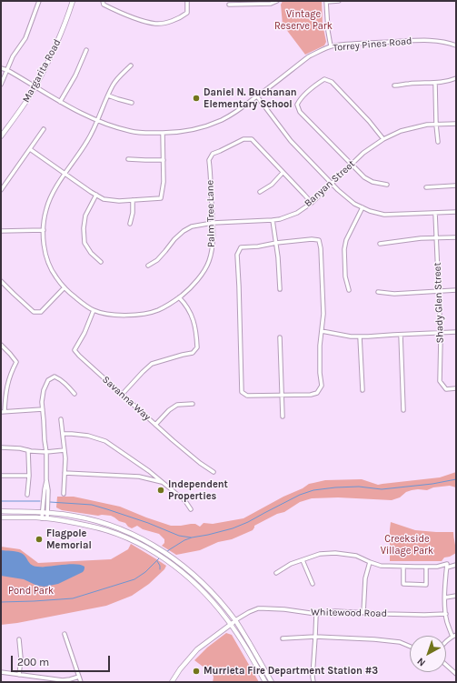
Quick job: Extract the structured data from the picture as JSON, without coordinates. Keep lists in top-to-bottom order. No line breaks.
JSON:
{"streets":{"main road":["Margarita Road","Whitewood Road"],"street":["Torrey Pines Road","Banyan Street","Palm Tree Lane","Shady Glen Street","Savanna Way"]},"crossings":[["Torrey Pines Road","Margarita Road"],["Torrey Pines Road","Palm Tree Lane"],["Banyan Street","Palm Tree Lane"],["Palm Tree Lane","Savanna Way"]],"parks":["Vintage Reserve Park","Creekside Village Park","Pond Park"],"places":["Daniel N. Buchanan Elementary School","Independent Properties","Flagpole Memorial","Murrieta Fire Department Station #3"],"scale_bar":"200 m","north":"bottom left"}
